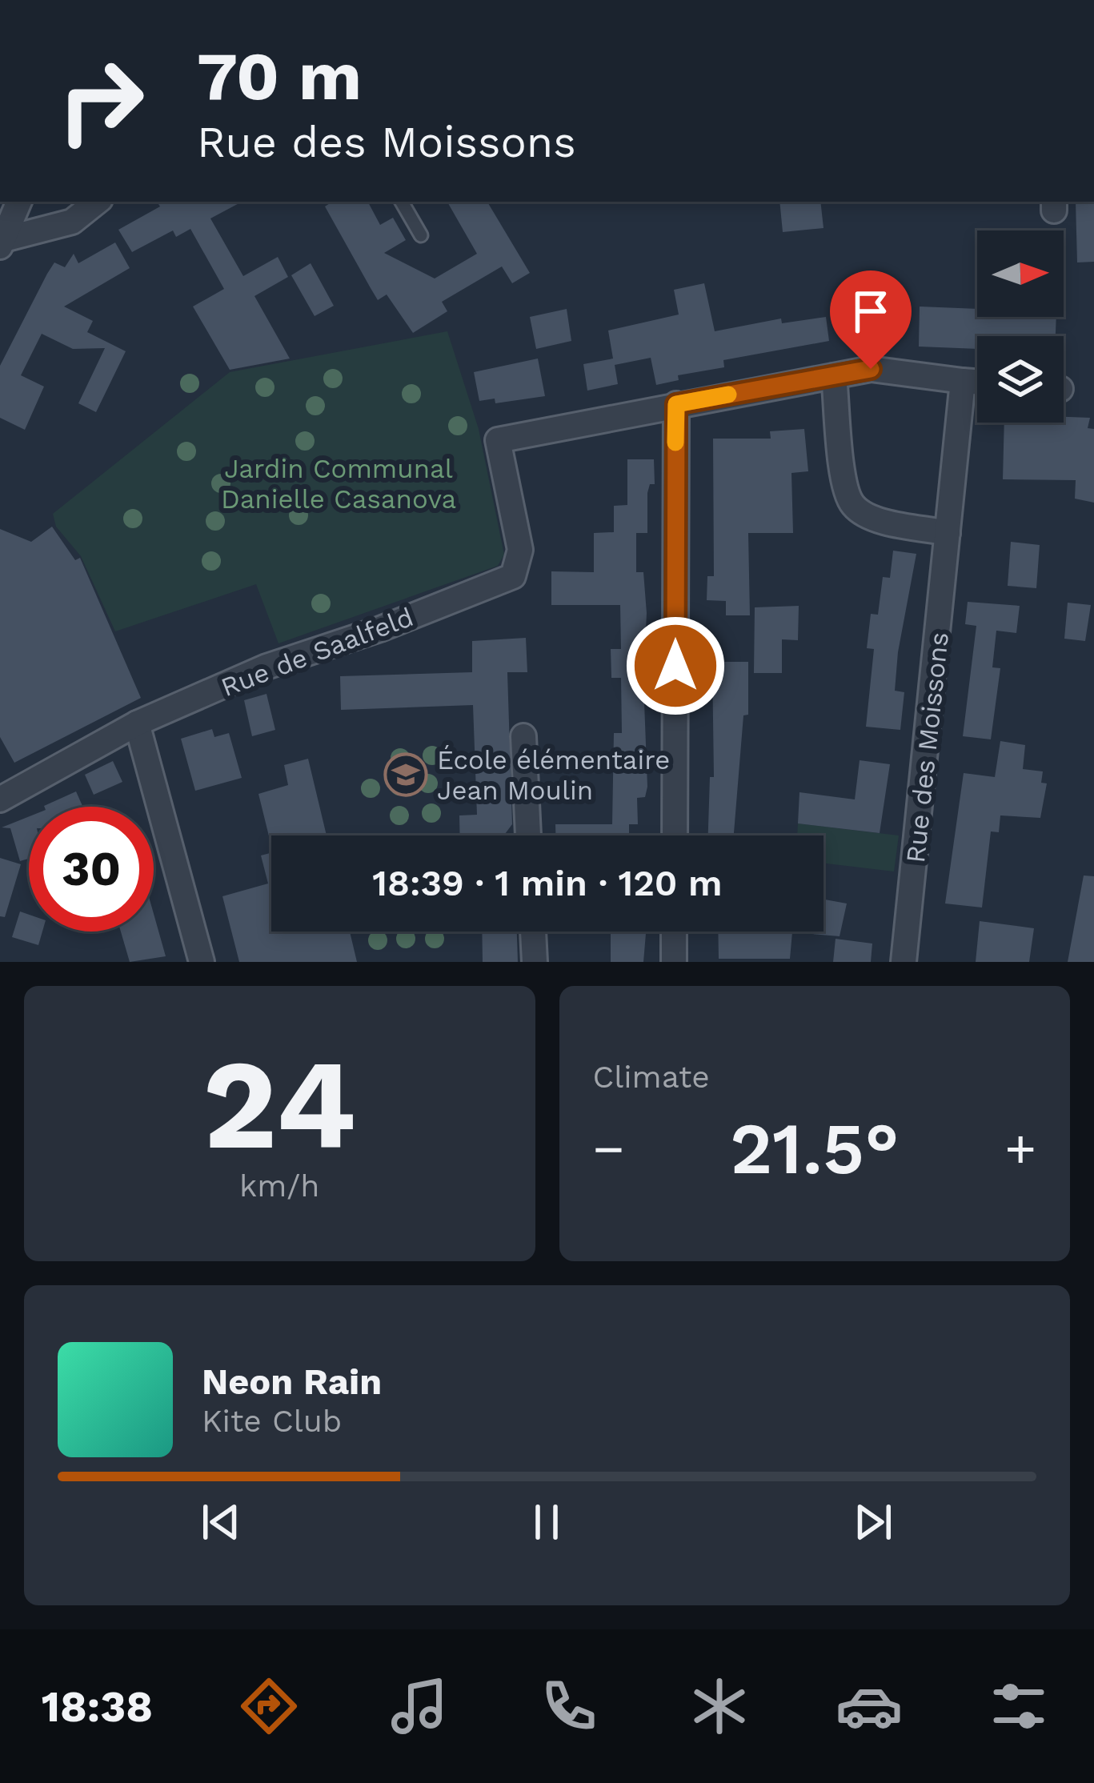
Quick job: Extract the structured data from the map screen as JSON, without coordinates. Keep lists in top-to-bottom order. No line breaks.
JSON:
{"streets":{"street":["Rue de Saalfeld","Rue des Moissons"]},"parks":["Jardin Communal Danielle Casanova"],"places":{"school or university":["École élémentaire Jean Moulin"]},"north":"right","page":{"turn":["70 m","Rue des Moissons"],"limit":"30","trip":"18:39 · 1 min · 120 m","tile":[["24","km/h"],"Climate"],"heat":["−","21.5°","+"],"song":["Neon Rain","Kite Club"],"tabs":"18:38"}}
